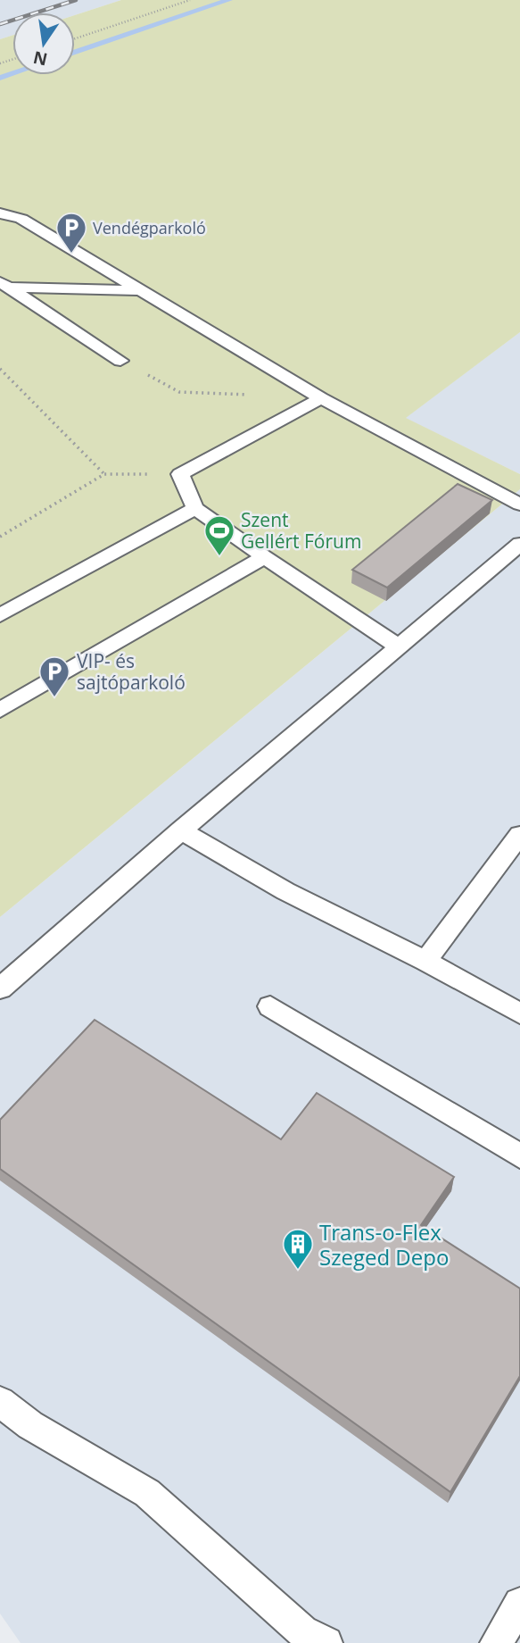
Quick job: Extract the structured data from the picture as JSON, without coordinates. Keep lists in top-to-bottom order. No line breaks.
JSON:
{"places":{"parking":["Vendégparkoló","VIP- és sajtóparkoló"],"sports":["Szent Gellért Fórum"],"building":["Trans-o-Flex Szeged Depo"]},"north":"bottom"}
